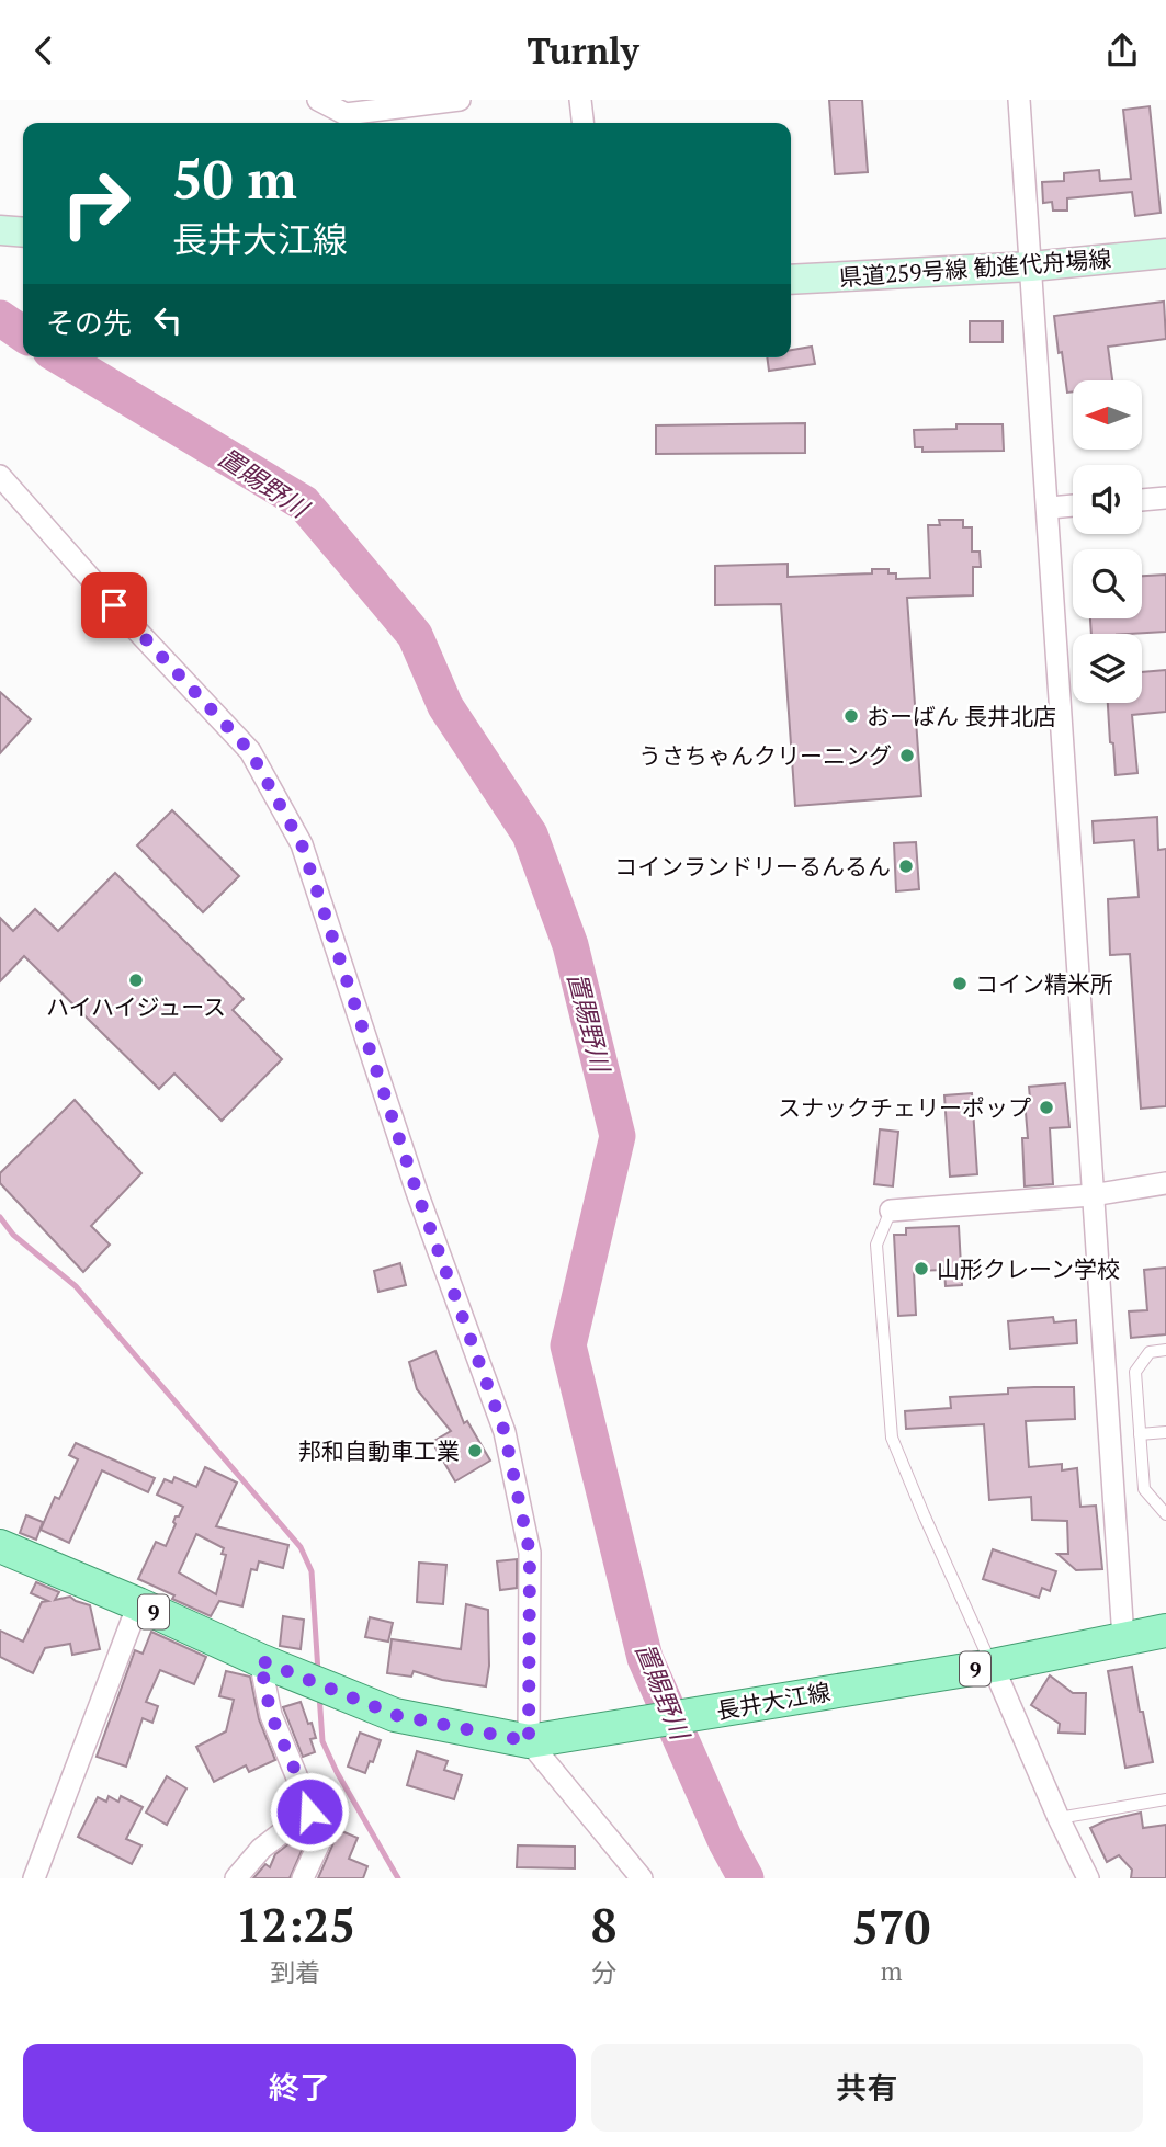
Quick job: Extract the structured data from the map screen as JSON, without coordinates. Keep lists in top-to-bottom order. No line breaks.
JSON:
{"streets":{"main road":["県道259号線 勧進代舟場線","9","長井大江線"]},"water":["置賜野川"],"places":["おーばん 長井北店","うさちゃんクリーニング","コインランドリーるんるん","ハイハイジュース","コイン精米所","スナックチェリーポップ","山形クレーン学校","邦和自動車工業"],"north":"left","page":{"header":"Turnly","turn":["50 m","長井大江線"],"then":"その先","eta":["12:25","到着","8","分","570","m"],"buttons":["終了","共有"]}}
